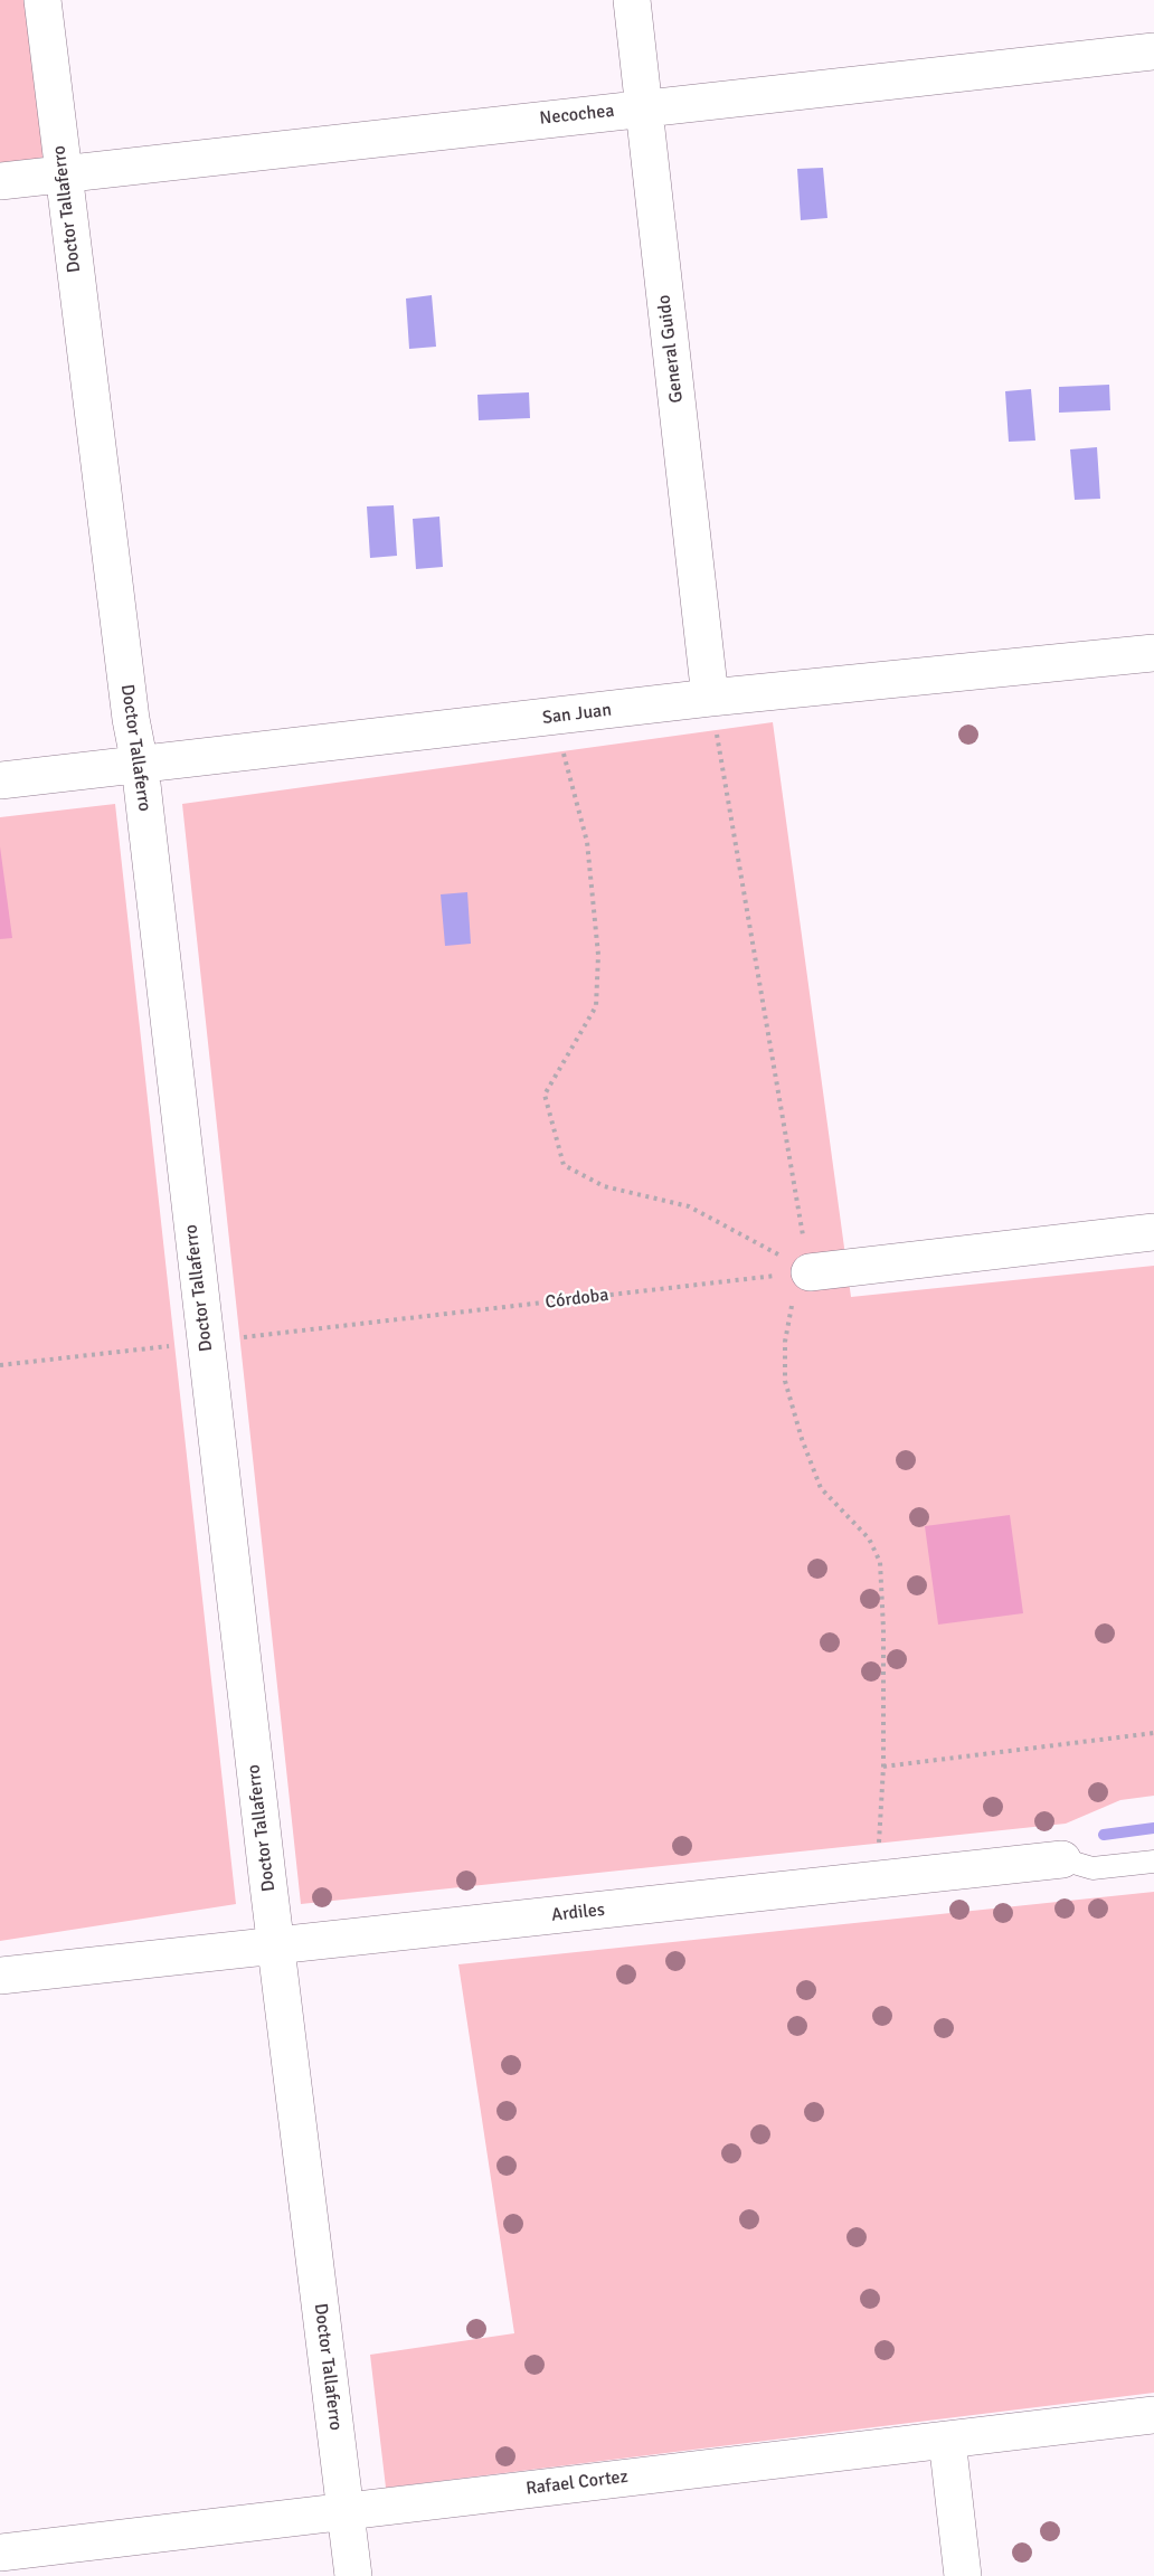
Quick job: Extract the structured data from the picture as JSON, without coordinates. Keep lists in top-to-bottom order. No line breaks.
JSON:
{"streets":{"street":["Necochea","Doctor Tallaferro","General Guido","San Juan","Ardiles","Rafael Cortez"],"path":["Córdoba"]},"crossings":[["Necochea","Doctor Tallaferro"],["Necochea","General Guido"],["Doctor Tallaferro","San Juan"],["Doctor Tallaferro","Córdoba"],["Doctor Tallaferro","Ardiles"],["Doctor Tallaferro","Rafael Cortez"],["General Guido","San Juan"]]}
